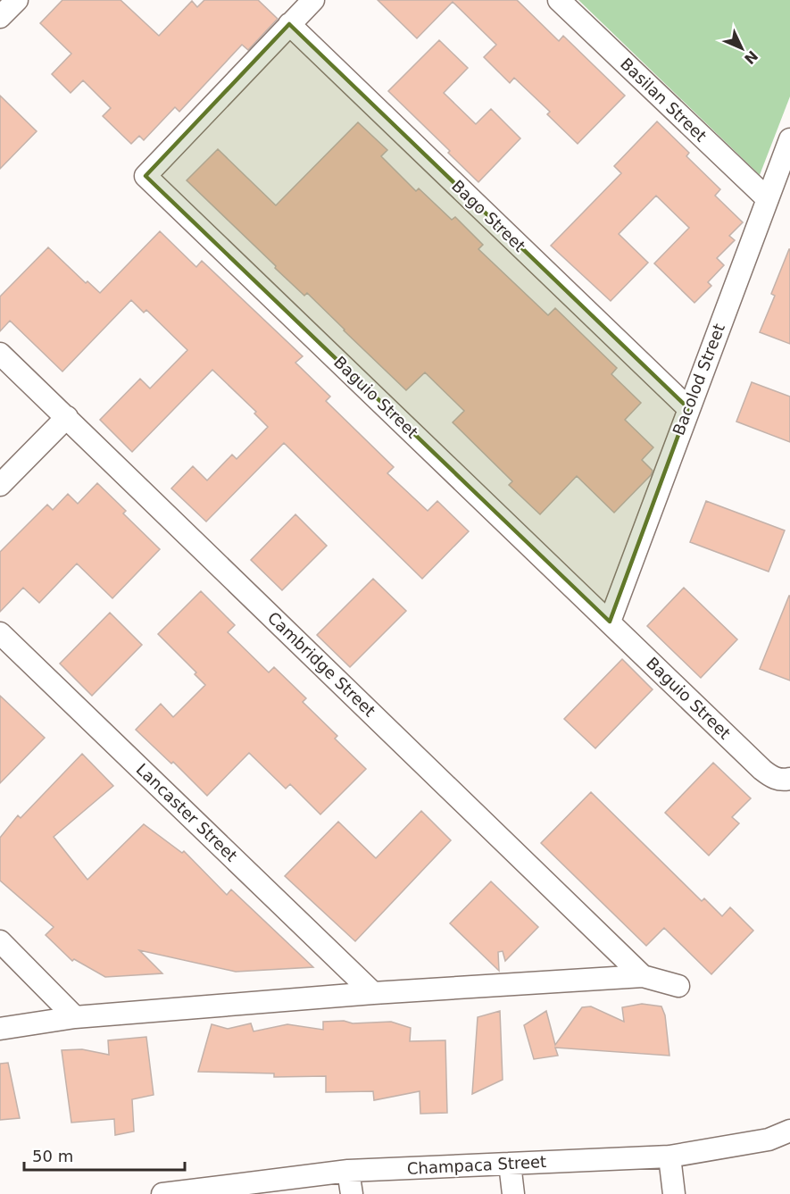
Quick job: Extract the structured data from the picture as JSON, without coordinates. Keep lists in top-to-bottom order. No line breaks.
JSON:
{"streets":{"street":["Basilan Street","Bago Street","Bacolod Street","Baguio Street","Cambridge Street","Lancaster Street","Champaca Street"]},"crossings":[["Basilan Street","Bacolod Street"],["Bago Street","Bacolod Street"],["Bago Street","Baguio Street"],["Bacolod Street","Baguio Street"],["Cambridge Street","Lancaster Street"]],"scale_bar":"50 m","north":"bottom right"}
